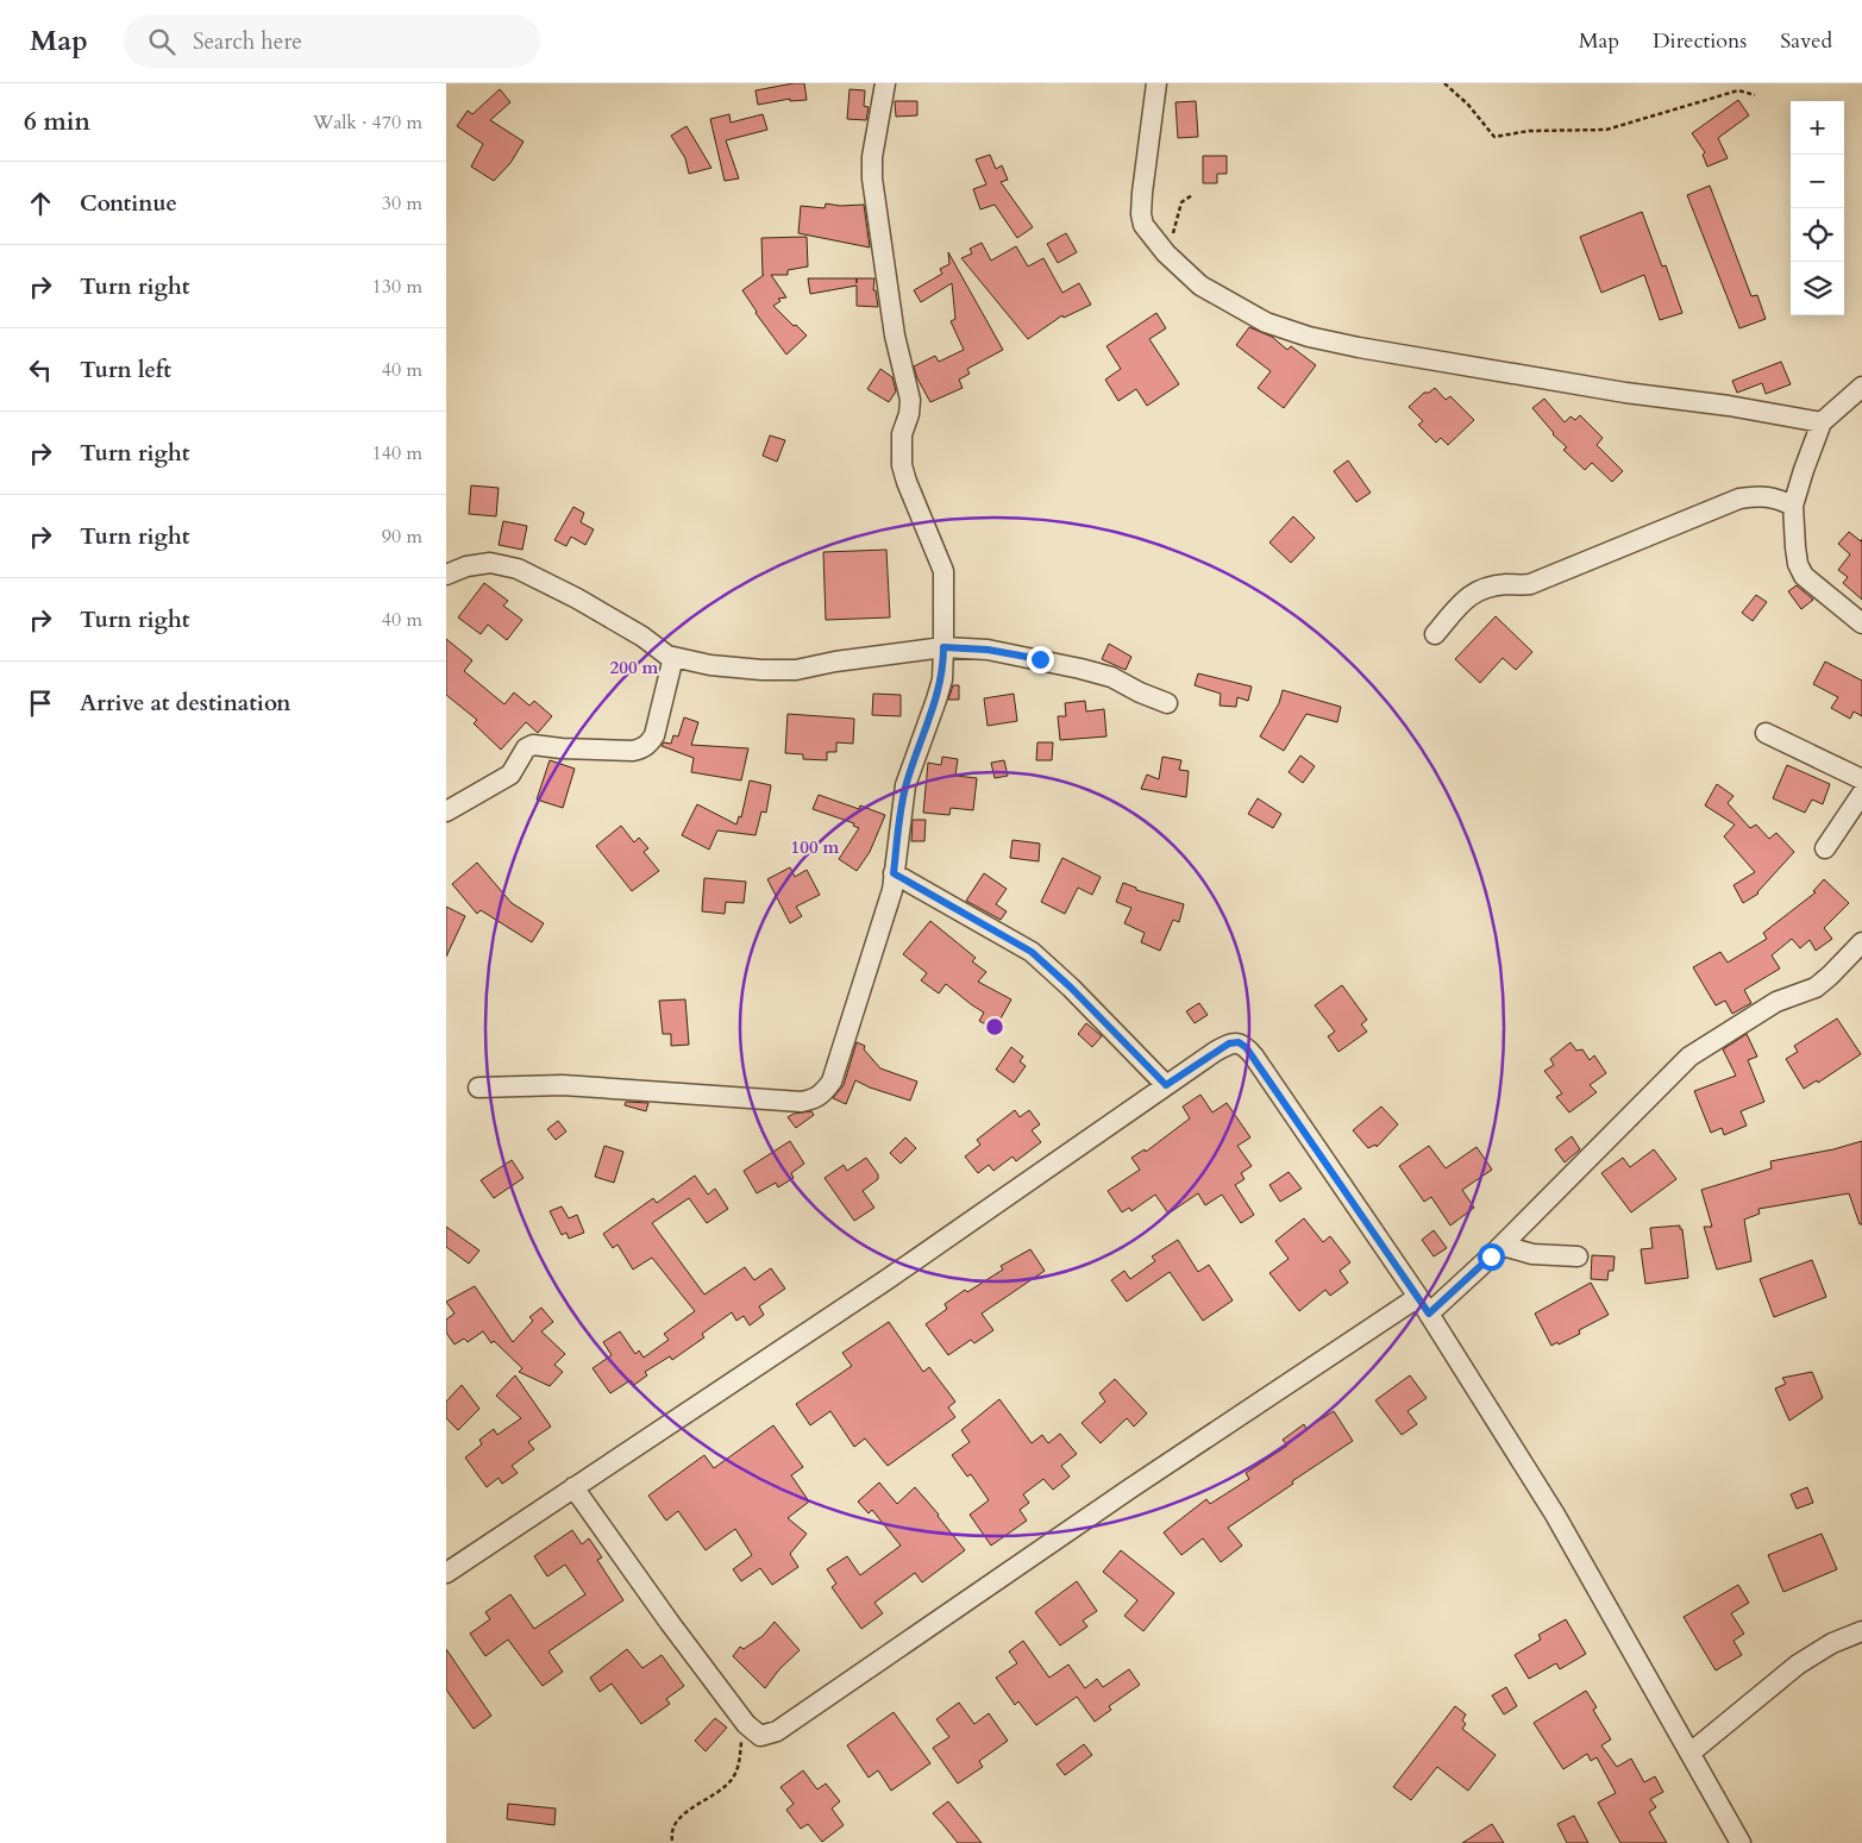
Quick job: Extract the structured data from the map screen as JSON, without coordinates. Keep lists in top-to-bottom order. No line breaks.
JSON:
{"page":{"header":"Map","search":"Search here","nav":["Map","Directions","Saved"],"heading":["6 min","Walk · 470 m"],"map_buttons":["+","−"],"list":[["Continue","30 m"],["Turn right","130 m"],["Turn left","40 m"],["Turn right","140 m"],["Turn right","90 m"],["Turn right","40 m"],"Arrive at destination"]},"rings":["200 m","100 m"]}
